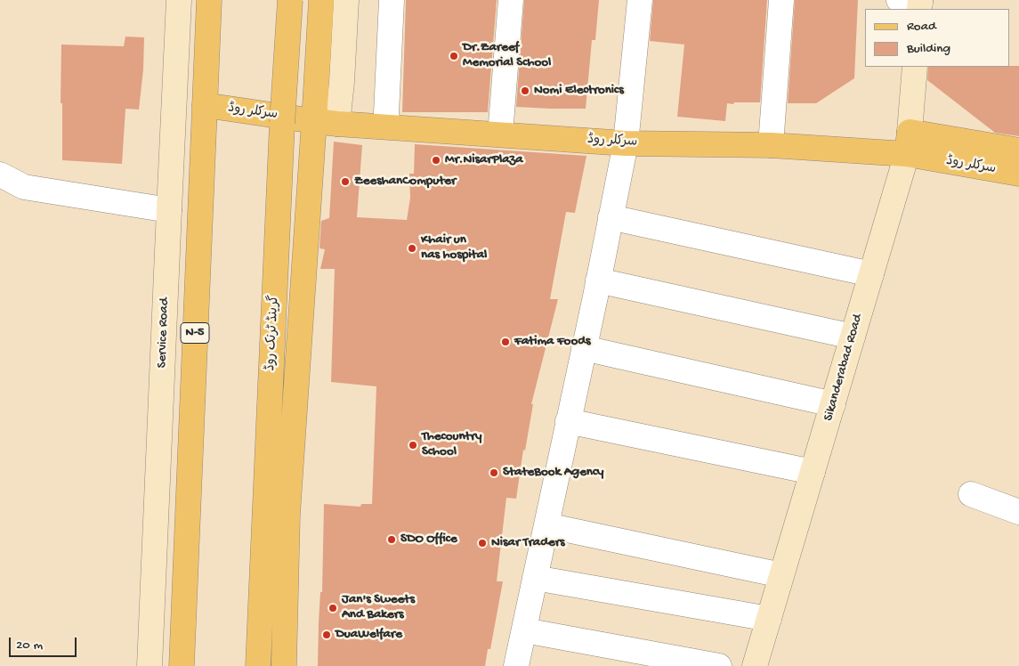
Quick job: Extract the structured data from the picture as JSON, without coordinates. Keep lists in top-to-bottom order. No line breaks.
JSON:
{"streets":{"main road":["سرکلر روڈ","N-5","گرینڈ ٹرنک روڈ"],"street":["Service Road","Sikanderabad Road"]},"crossings":[["سرکلر روڈ","N-5"],["سرکلر روڈ","Sikanderabad Road"]],"places":["Dr.Zareef Memorial School","Nomi Electronics","Mr.NisarPlaza","ZeeshanComputer","Khair un nas hospital","Fatima Foods","Thecountry School","StateBook Agency","SDO Office","Nisar Traders","Jan's Sweets And Bakers","DuaWelfare"],"legend":["Road","Building"],"scale_bar":"20 m"}
